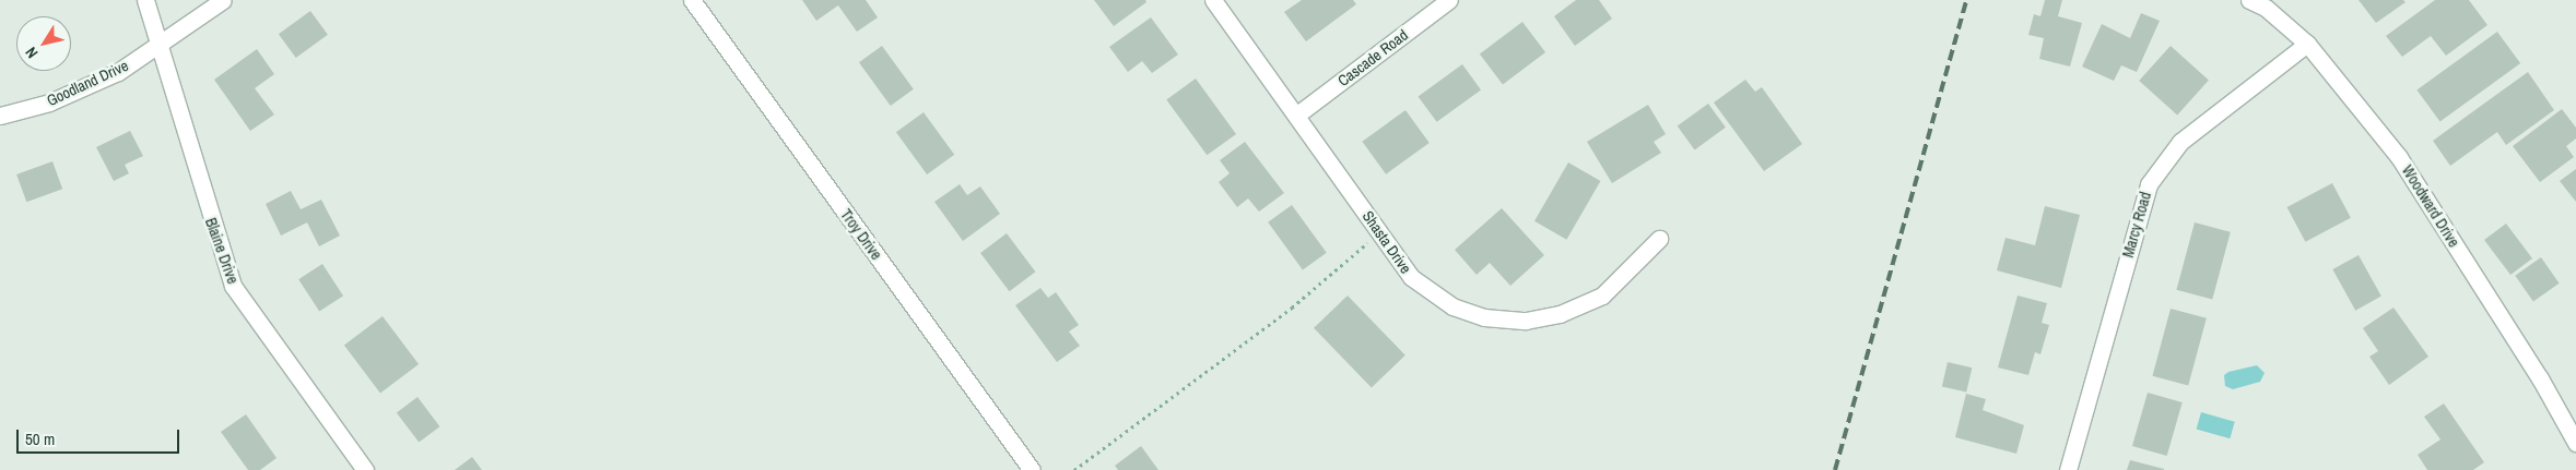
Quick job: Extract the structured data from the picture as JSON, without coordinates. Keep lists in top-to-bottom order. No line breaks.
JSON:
{"streets":{"street":["Cascade Road","Goodland Drive","Woodward Drive","Marcy Road","Troy Drive","Shasta Drive","Blaine Drive"]},"crossings":[["Cascade Road","Shasta Drive"],["Goodland Drive","Blaine Drive"],["Woodward Drive","Marcy Road"]],"scale_bar":"50 m","north":"bottom left"}
